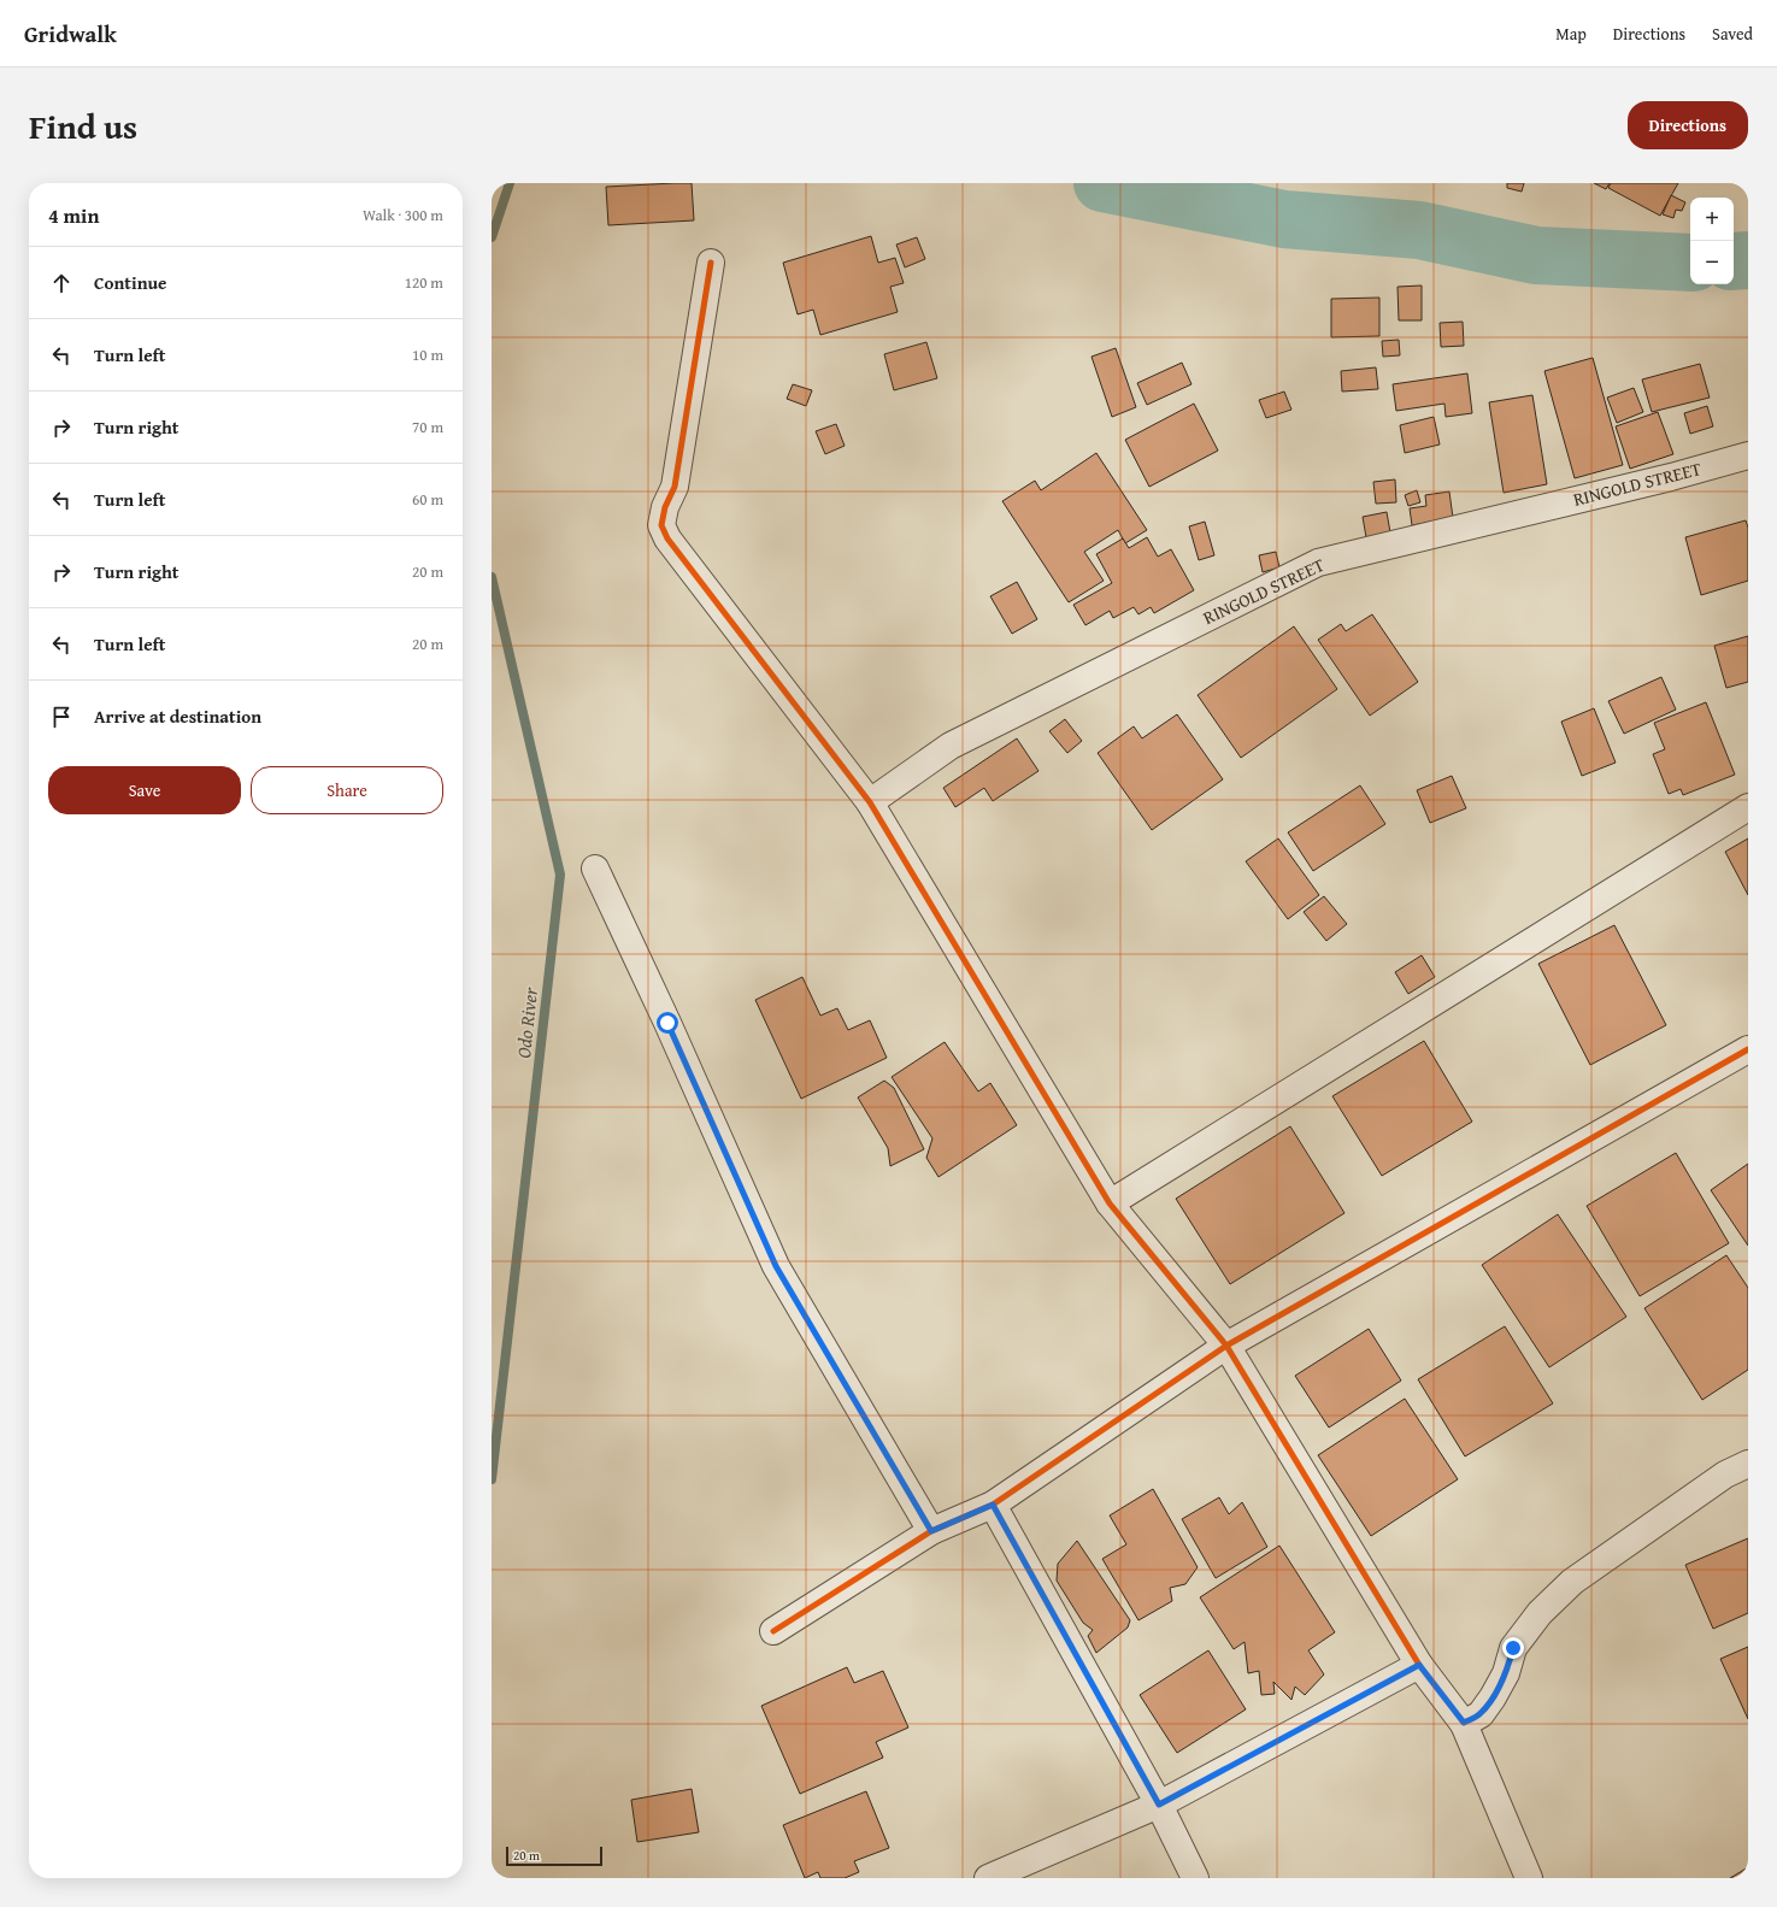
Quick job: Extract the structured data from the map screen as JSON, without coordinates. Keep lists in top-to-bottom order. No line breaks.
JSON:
{"streets":{"street":["RINGOLD STREET"]},"water":["Odo River"],"scale_bar":"20 m","page":{"header":"Gridwalk","nav":["Map","Directions","Saved"],"title":"Find us","buttons":["Directions",["Save","Share"]],"heading":["4 min","Walk · 300 m"],"map_buttons":["+","−"],"list":[["Continue","120 m"],["Turn left","10 m"],["Turn right","70 m"],["Turn left","60 m"],["Turn right","20 m"],["Turn left","20 m"],"Arrive at destination"],"scale":"20 m"}}
